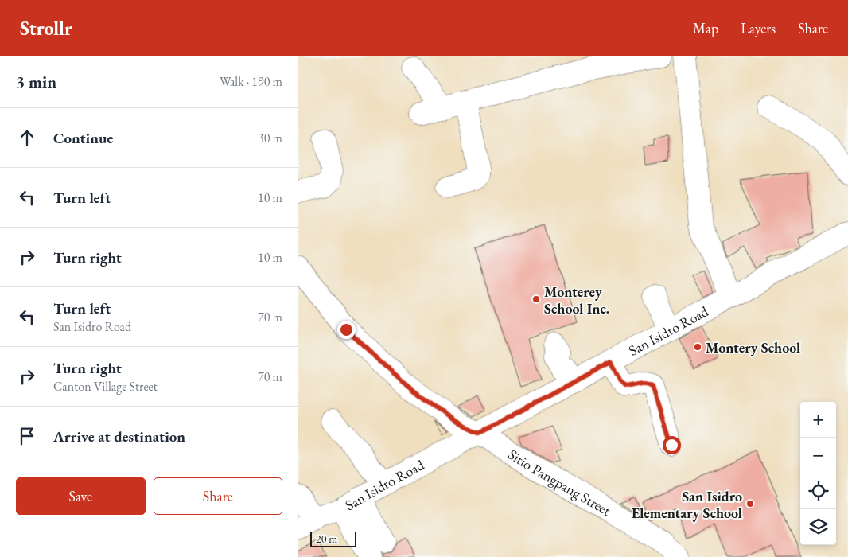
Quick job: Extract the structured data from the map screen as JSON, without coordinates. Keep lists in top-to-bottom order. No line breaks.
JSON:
{"streets":{"street":["San Isidro Road","Sitio Pangpang Street"]},"crossings":[["San Isidro Road","Sitio Pangpang Street"]],"places":["Monterey School Inc.","Montery School","San Isidro Elementary School"],"scale_bar":"20 m","page":{"header":"Strollr","nav":["Map","Layers","Share"],"heading":["3 min","Walk · 190 m"],"list":[["Continue","30 m"],["Turn left","10 m"],["Turn right","10 m"],["Turn left","San Isidro Road","70 m"],["Turn right","Canton Village Street","70 m"],"Arrive at destination"],"map_buttons":["+","−"],"buttons":["Save","Share"],"scale":"20 m"}}
